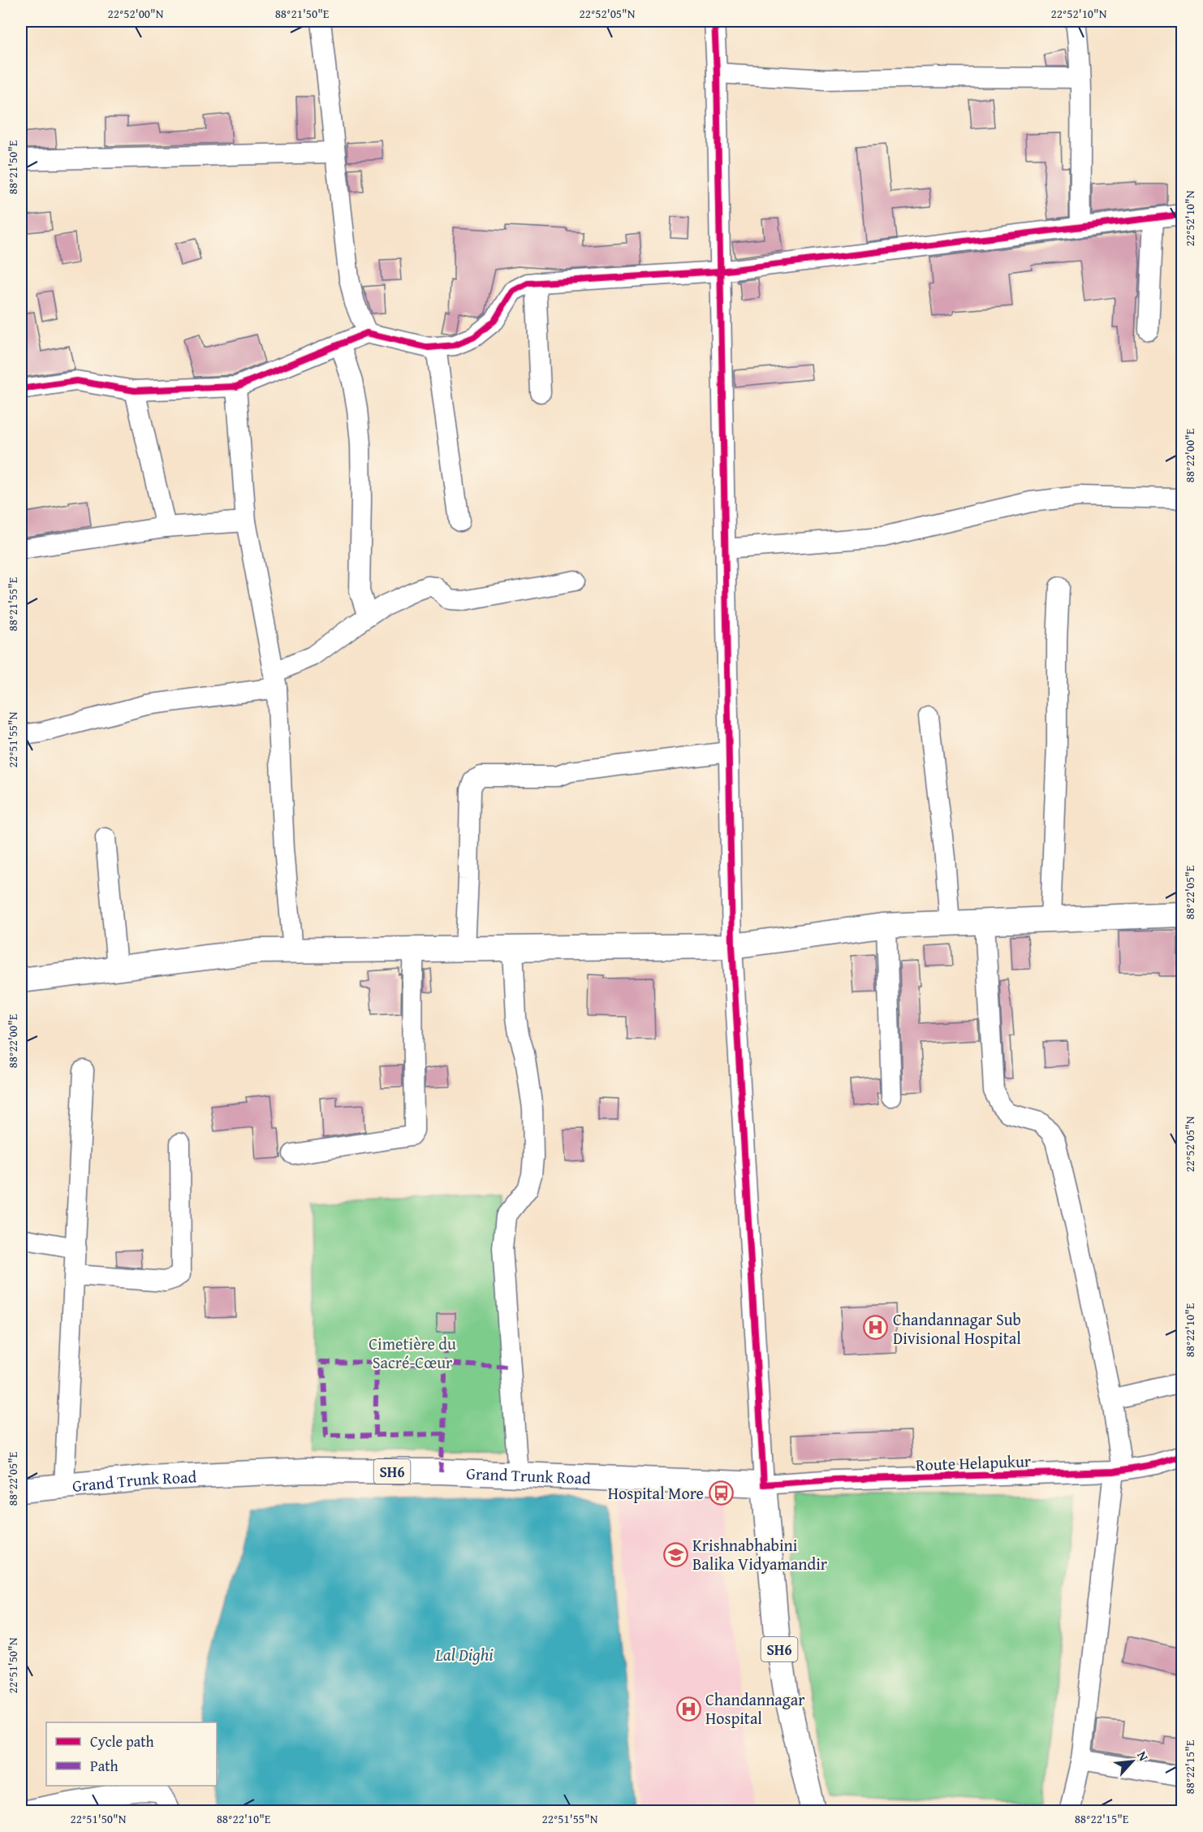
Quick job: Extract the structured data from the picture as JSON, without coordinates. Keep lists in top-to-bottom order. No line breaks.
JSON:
{"streets":{"main road":["SH6","Grand Trunk Road"],"street":["Route Helapukur"]},"crossings":[["Route Helapukur","SH6"],["Route Helapukur","Grand Trunk Road"],["SH6","Grand Trunk Road"]],"water":["Lal Dighi"],"parks":["Cimetière du Sacré-Cœur"],"places":{"hospital":["Chandannagar Sub Divisional Hospital","Chandannagar Hospital"],"bus stop":["Hospital More"],"school or university":["Krishnabhabini Balika Vidyamandir"]},"legend":["Cycle path","Path"],"north":"top right","coordinates":["22°52'00\"N","88°21'50\"E","22°52'05\"N","22°52'10\"N","88°22'00\"E","88°21'55\"E","22°51'55\"N","88°22'05\"E","88°22'10\"E","22°51'50\"N","88°22'15\"E"]}
